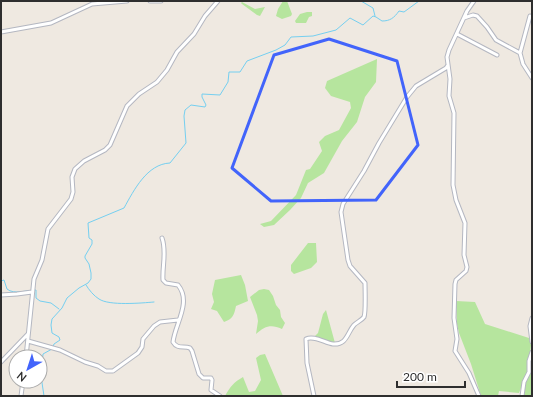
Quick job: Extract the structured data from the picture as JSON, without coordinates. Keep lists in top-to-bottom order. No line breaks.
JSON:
{"scale_bar":"200 m","north":"bottom left"}
